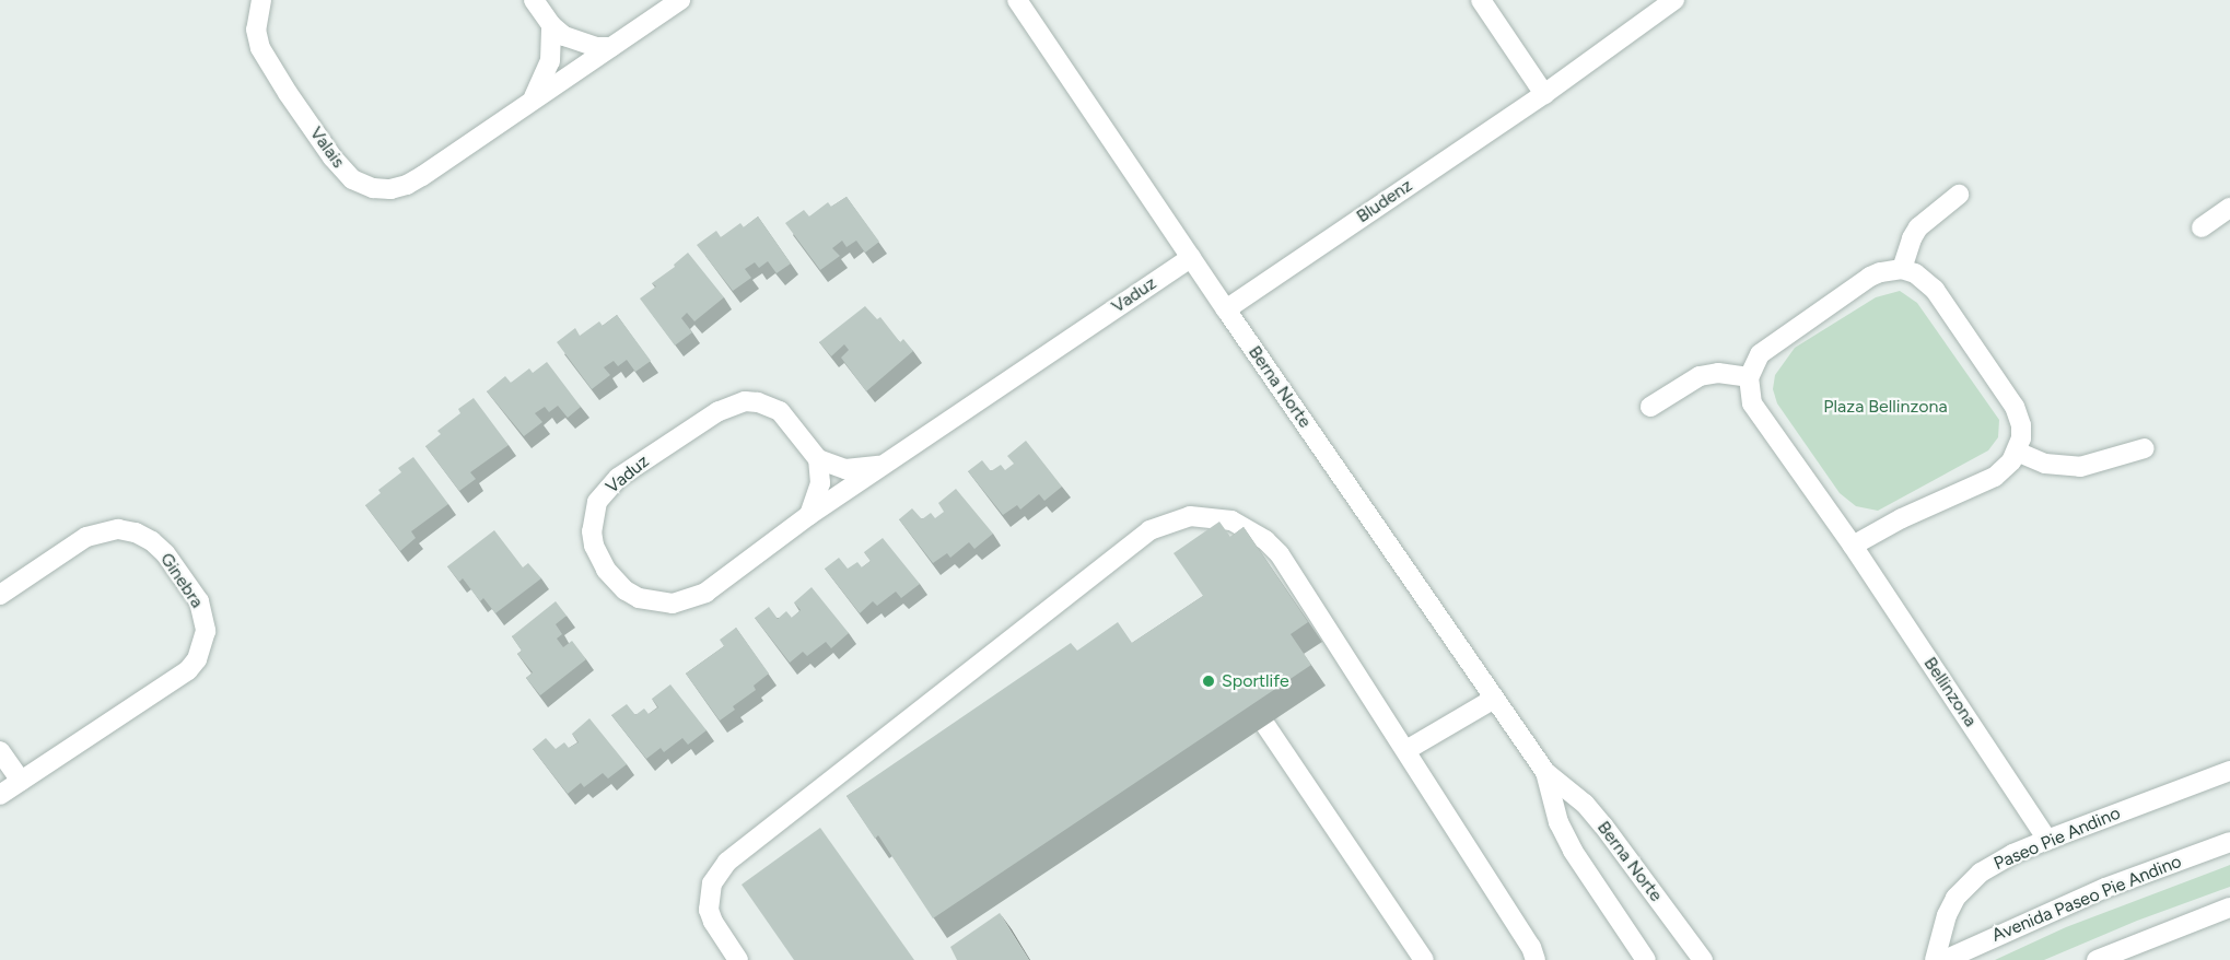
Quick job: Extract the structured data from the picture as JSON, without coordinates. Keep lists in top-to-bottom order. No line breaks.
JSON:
{"streets":{"street":["Valais","Bludenz","Vaduz","Berna Norte","Ginebra","Bellinzona","Paseo Pie Andino","Avenida Paseo Pie Andino"]},"crossings":[["Bludenz","Berna Norte"],["Vaduz","Berna Norte"],["Bellinzona","Paseo Pie Andino"]],"parks":["Plaza Bellinzona"],"places":["Sportlife"]}
